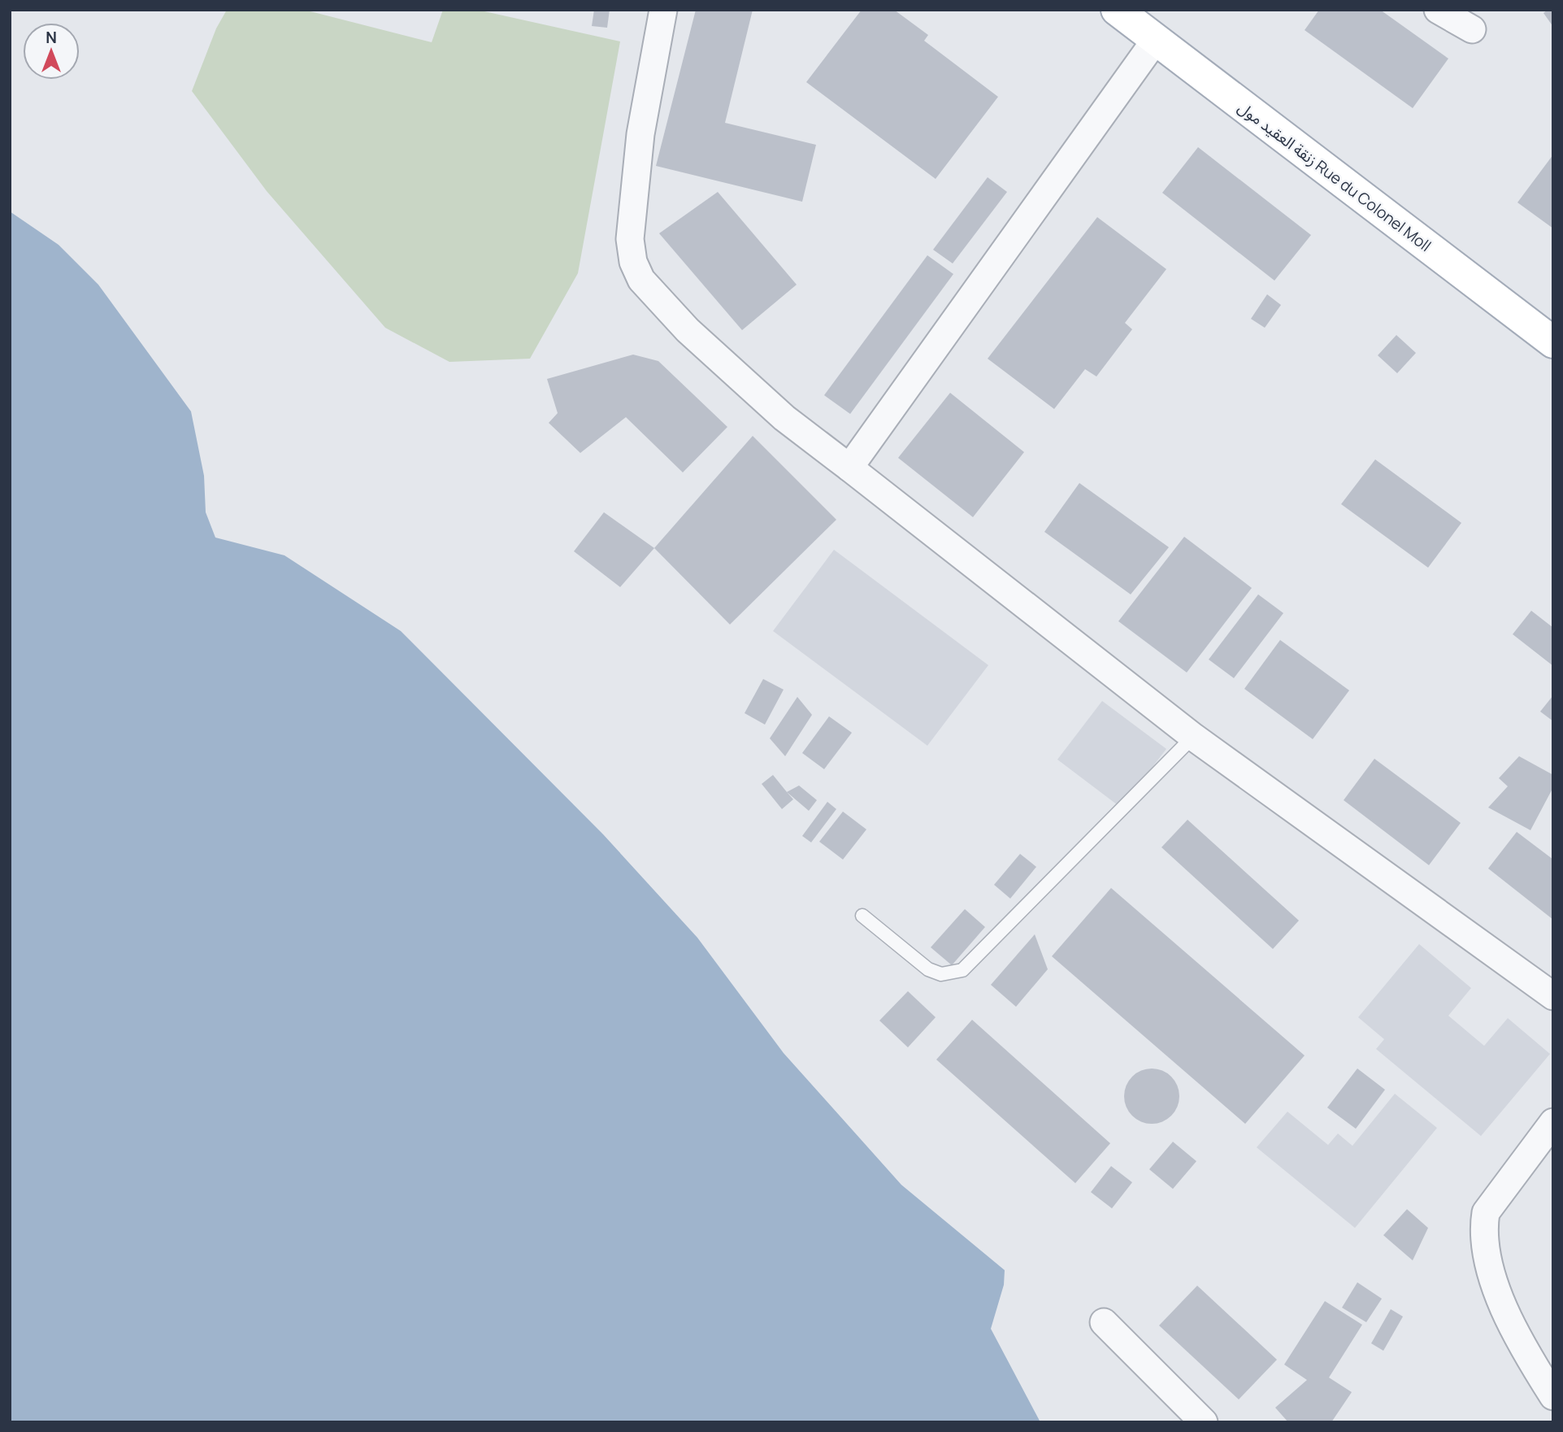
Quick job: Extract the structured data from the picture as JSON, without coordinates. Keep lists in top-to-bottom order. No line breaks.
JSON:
{"streets":{"main road":["زنقة العقيد مول Rue du Colonel Moll"]},"north":"top"}
